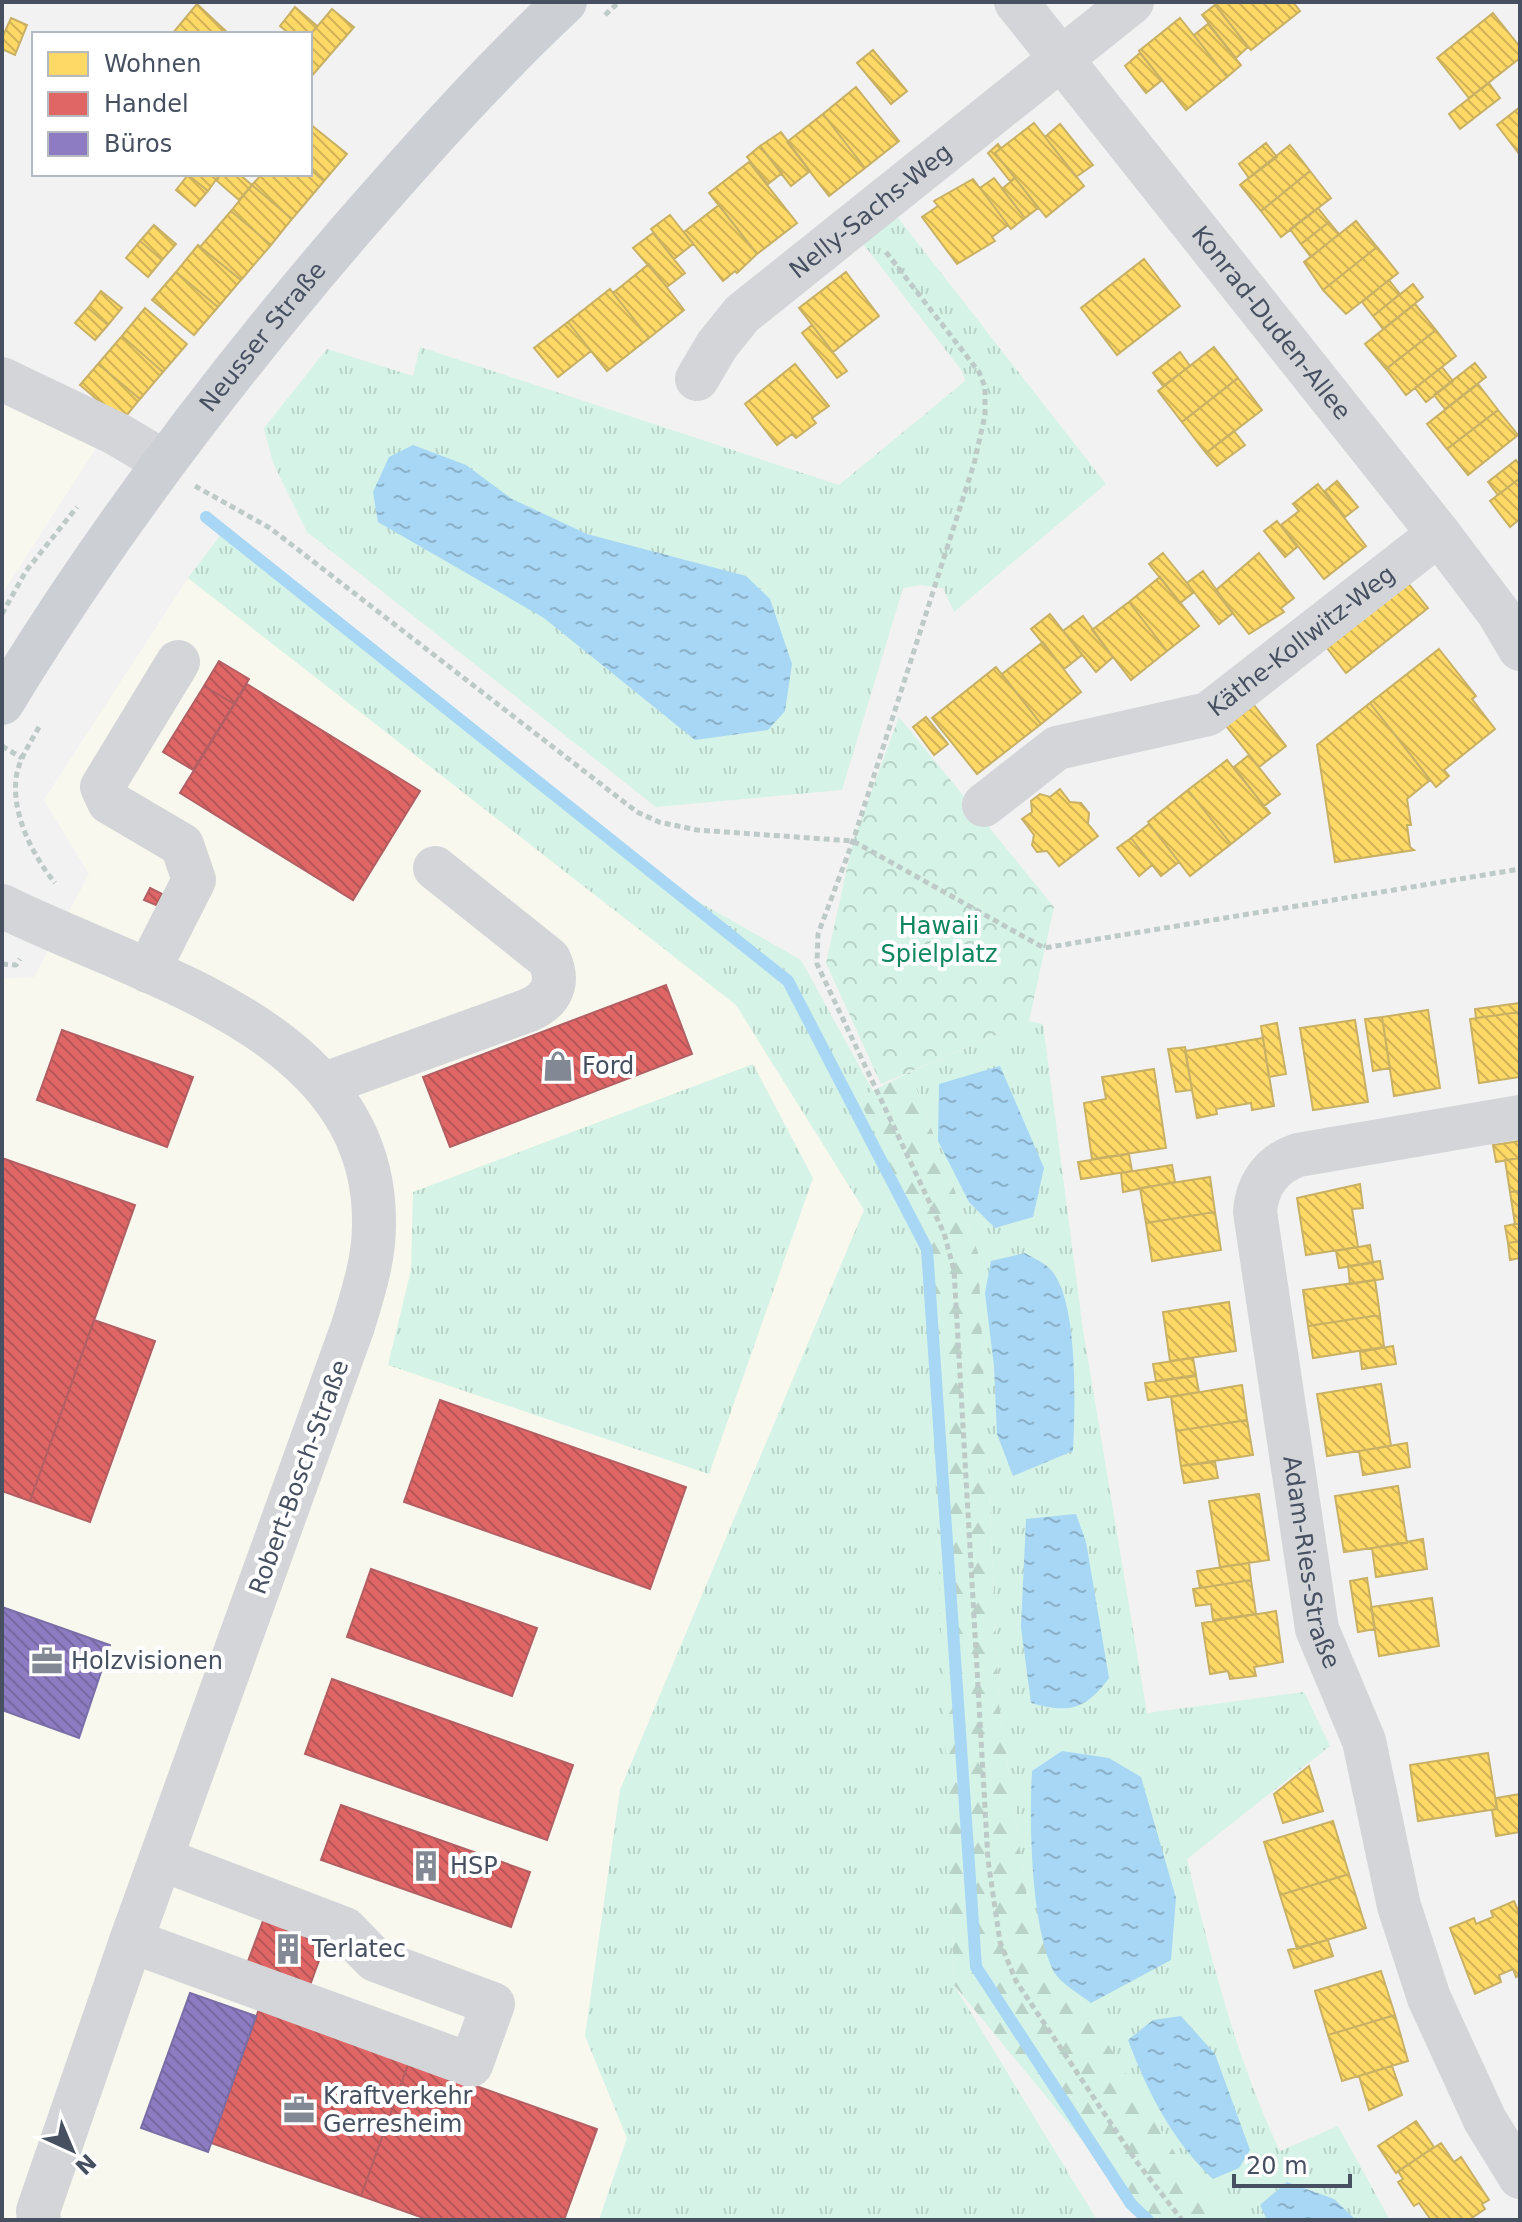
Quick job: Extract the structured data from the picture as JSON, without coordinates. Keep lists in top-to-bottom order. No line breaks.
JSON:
{"streets":{"main road":["Neusser Straße"],"street":["Nelly-Sachs-Weg","Konrad-Duden-Allee","Käthe-Kollwitz-Weg","Robert-Bosch-Straße","Adam-Ries-Straße"]},"crossings":[["Nelly-Sachs-Weg","Konrad-Duden-Allee"],["Konrad-Duden-Allee","Käthe-Kollwitz-Weg"]],"parks":["Hawaii Spielplatz"],"places":{"shop":["Ford"],"office":["Holzvisionen","Kraftverkehr Gerresheim"],"building":["HSP","Terlatec"]},"legend":["Wohnen","Handel","Büros"],"scale_bar":"20 m","north":"bottom right"}
